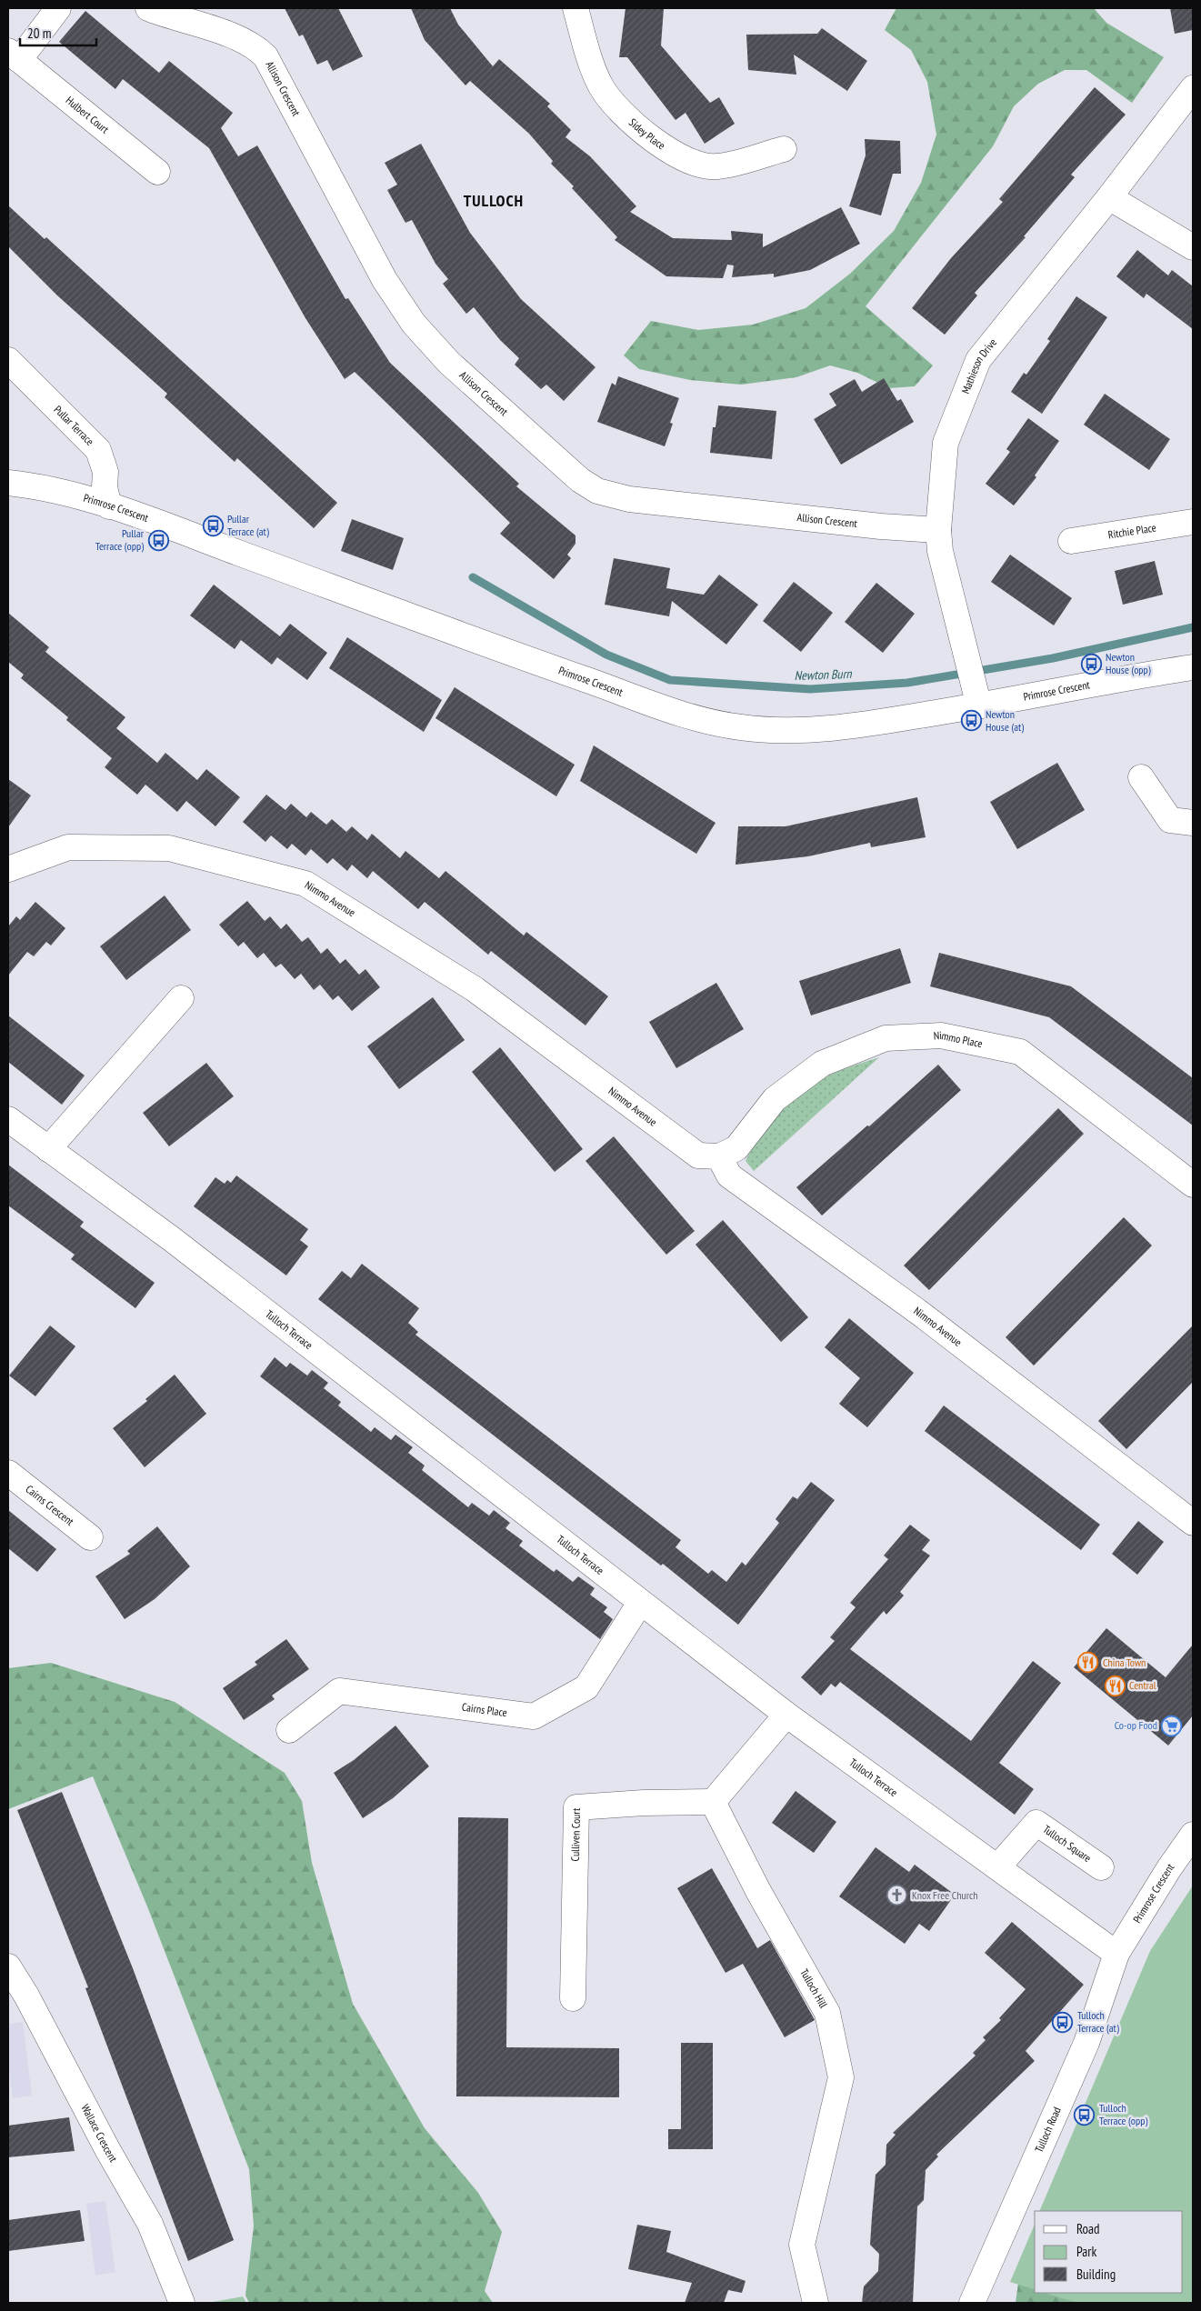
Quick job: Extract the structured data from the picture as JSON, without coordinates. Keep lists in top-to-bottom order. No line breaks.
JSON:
{"streets":{"street":["Allison Crescent","Hulbert Court","Sidey Place","Mathieson Drive","Pullar Terrace","Primrose Crescent","Ritchie Place","Nimmo Avenue","Nimmo Place","Tulloch Terrace","Cairns Crescent","Cairns Place","Culliven Court","Tulloch Square","Tulloch Hill","Tulloch Road","Wallace Crescent"]},"crossings":[["Allison Crescent","Mathieson Drive"],["Mathieson Drive","Primrose Crescent"],["Pullar Terrace","Primrose Crescent"],["Primrose Crescent","Tulloch Terrace"],["Primrose Crescent","Tulloch Road"],["Nimmo Avenue","Nimmo Place"],["Tulloch Terrace","Cairns Place"],["Tulloch Terrace","Tulloch Square"],["Tulloch Terrace","Tulloch Road"],["Culliven Court","Tulloch Hill"]],"districts":["TULLOCH"],"water":["Newton Burn"],"places":{"bus stop":["Pullar Terrace (at)","Pullar Terrace (opp)","Newton House (opp)","Newton House (at)","Tulloch Terrace (at)","Tulloch Terrace (opp)"],"restaurant":["China Town","Central"],"supermarket":["Co-op Food"],"church":["Knox Free Church"]},"legend":["Road","Park","Building"],"scale_bar":"20 m"}
